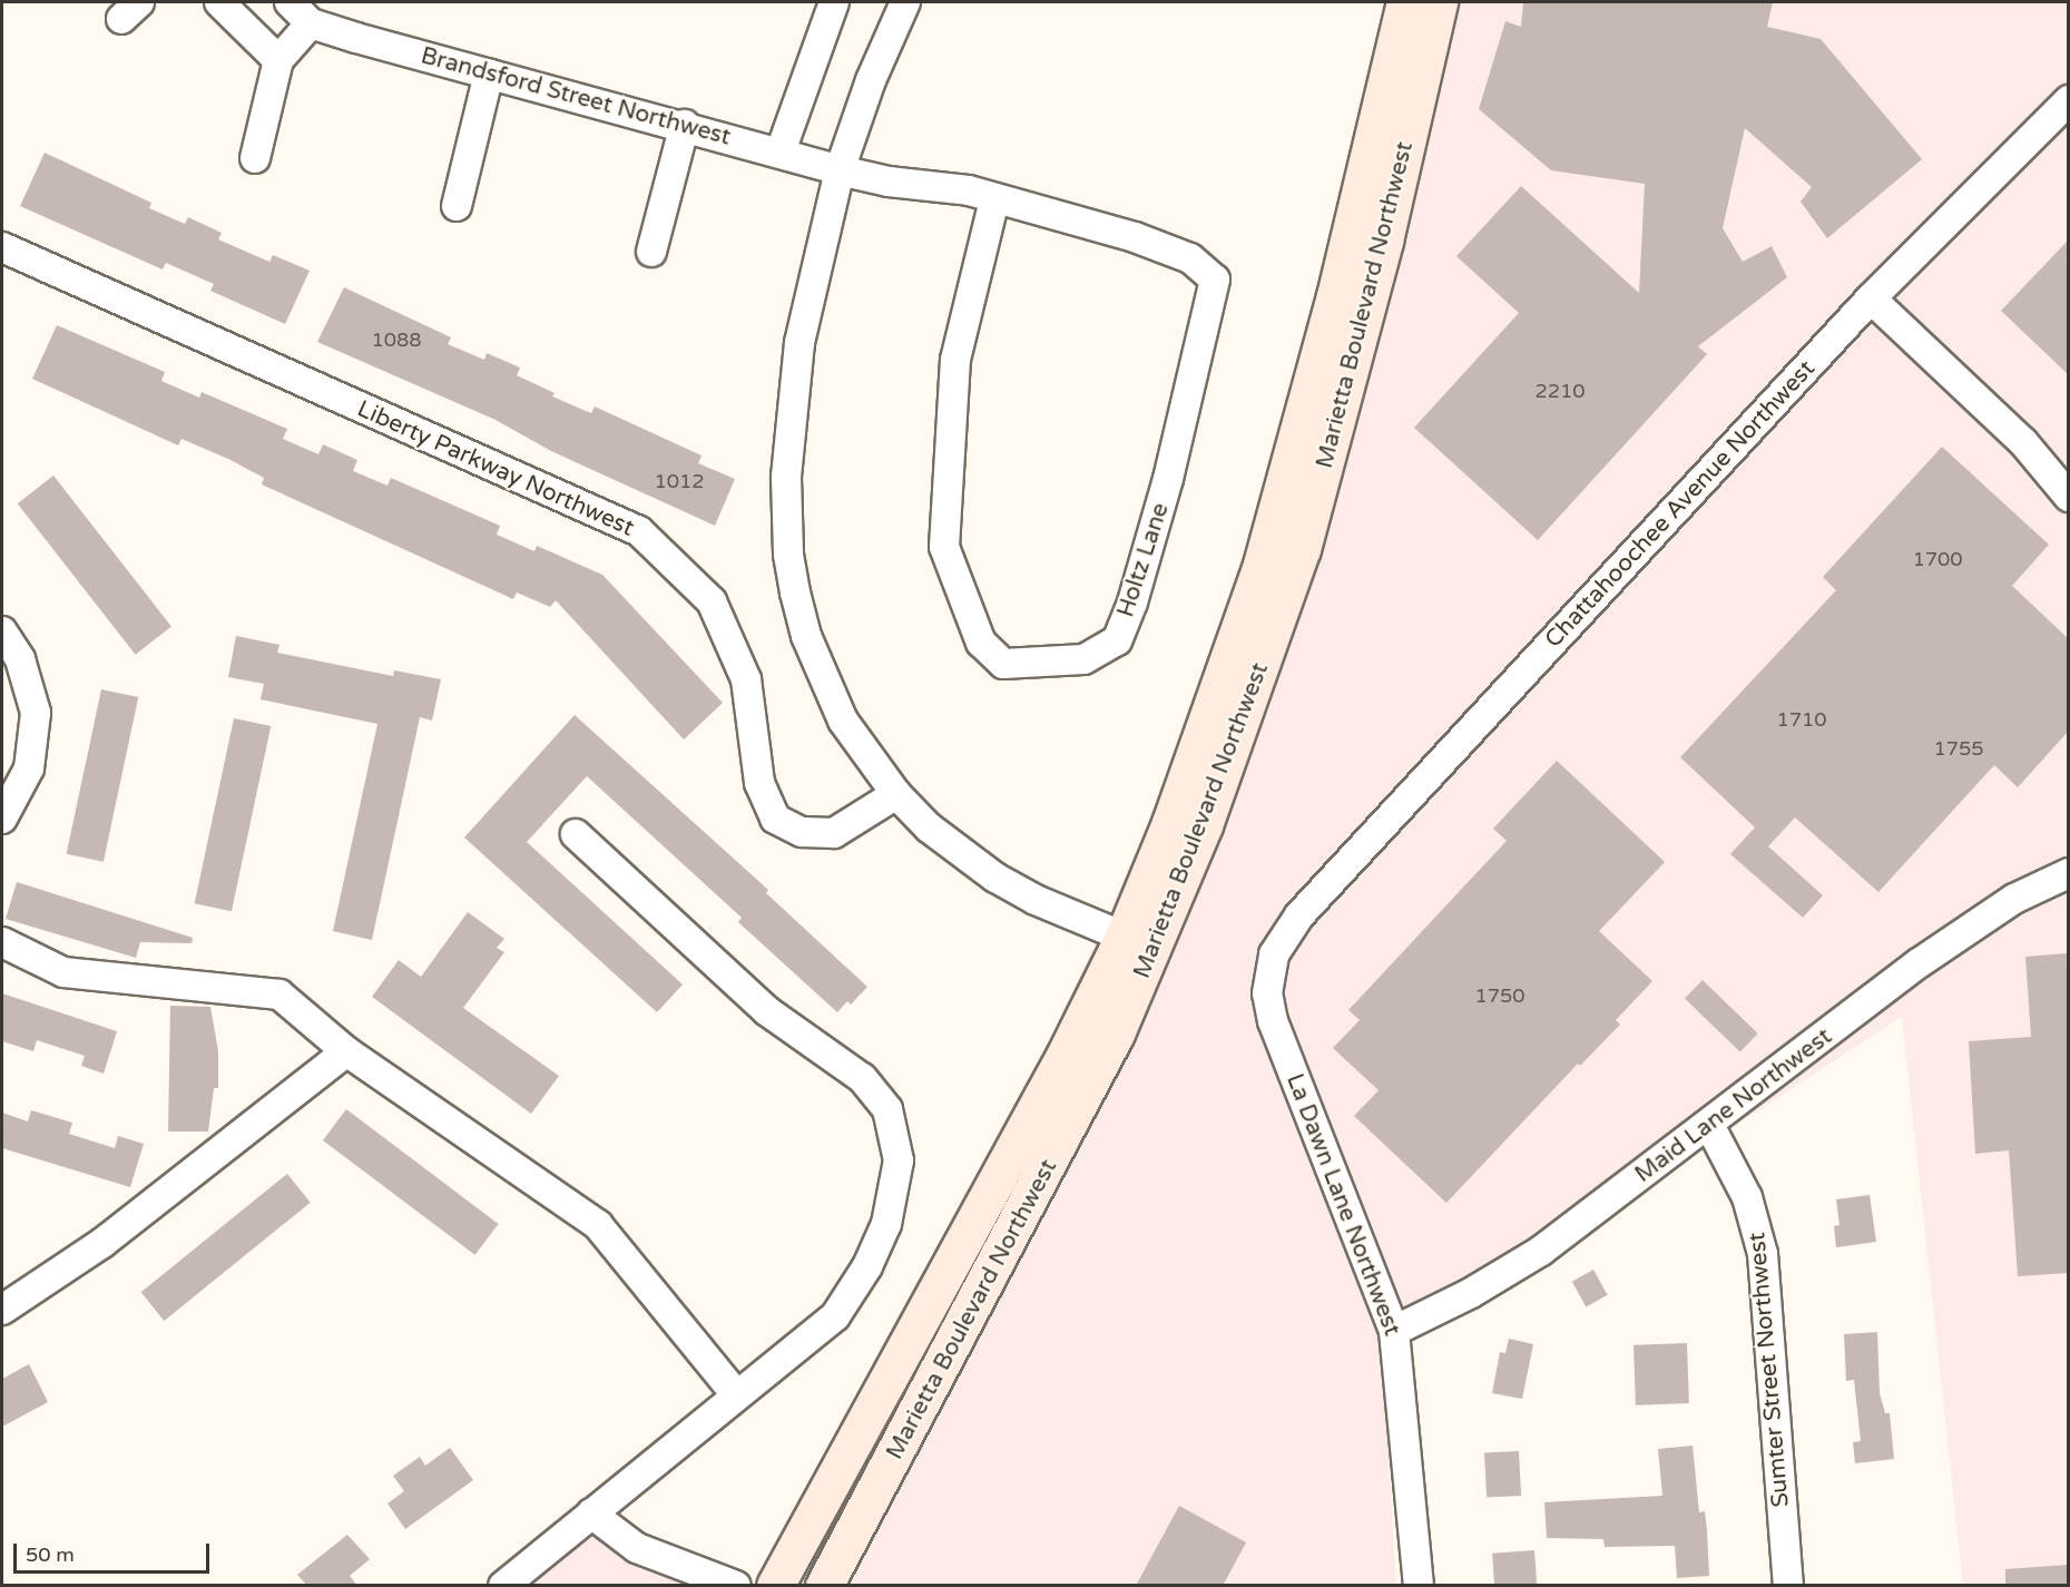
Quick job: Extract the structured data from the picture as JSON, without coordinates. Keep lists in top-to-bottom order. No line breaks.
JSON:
{"streets":{"main road":["Marietta Boulevard Northwest"],"street":["Brandsford Street Northwest","Liberty Parkway Northwest","Chattahoochee Avenue Northwest","Holtz Lane","Maid Lane Northwest","La Dawn Lane Northwest","Sumter Street Northwest"]},"crossings":[["Brandsford Street Northwest","Holtz Lane"],["Chattahoochee Avenue Northwest","La Dawn Lane Northwest"],["Maid Lane Northwest","La Dawn Lane Northwest"],["Maid Lane Northwest","Sumter Street Northwest"]],"house_numbers":["1088","2210","1012","1700","1710","1755","1750"],"scale_bar":"50 m"}
